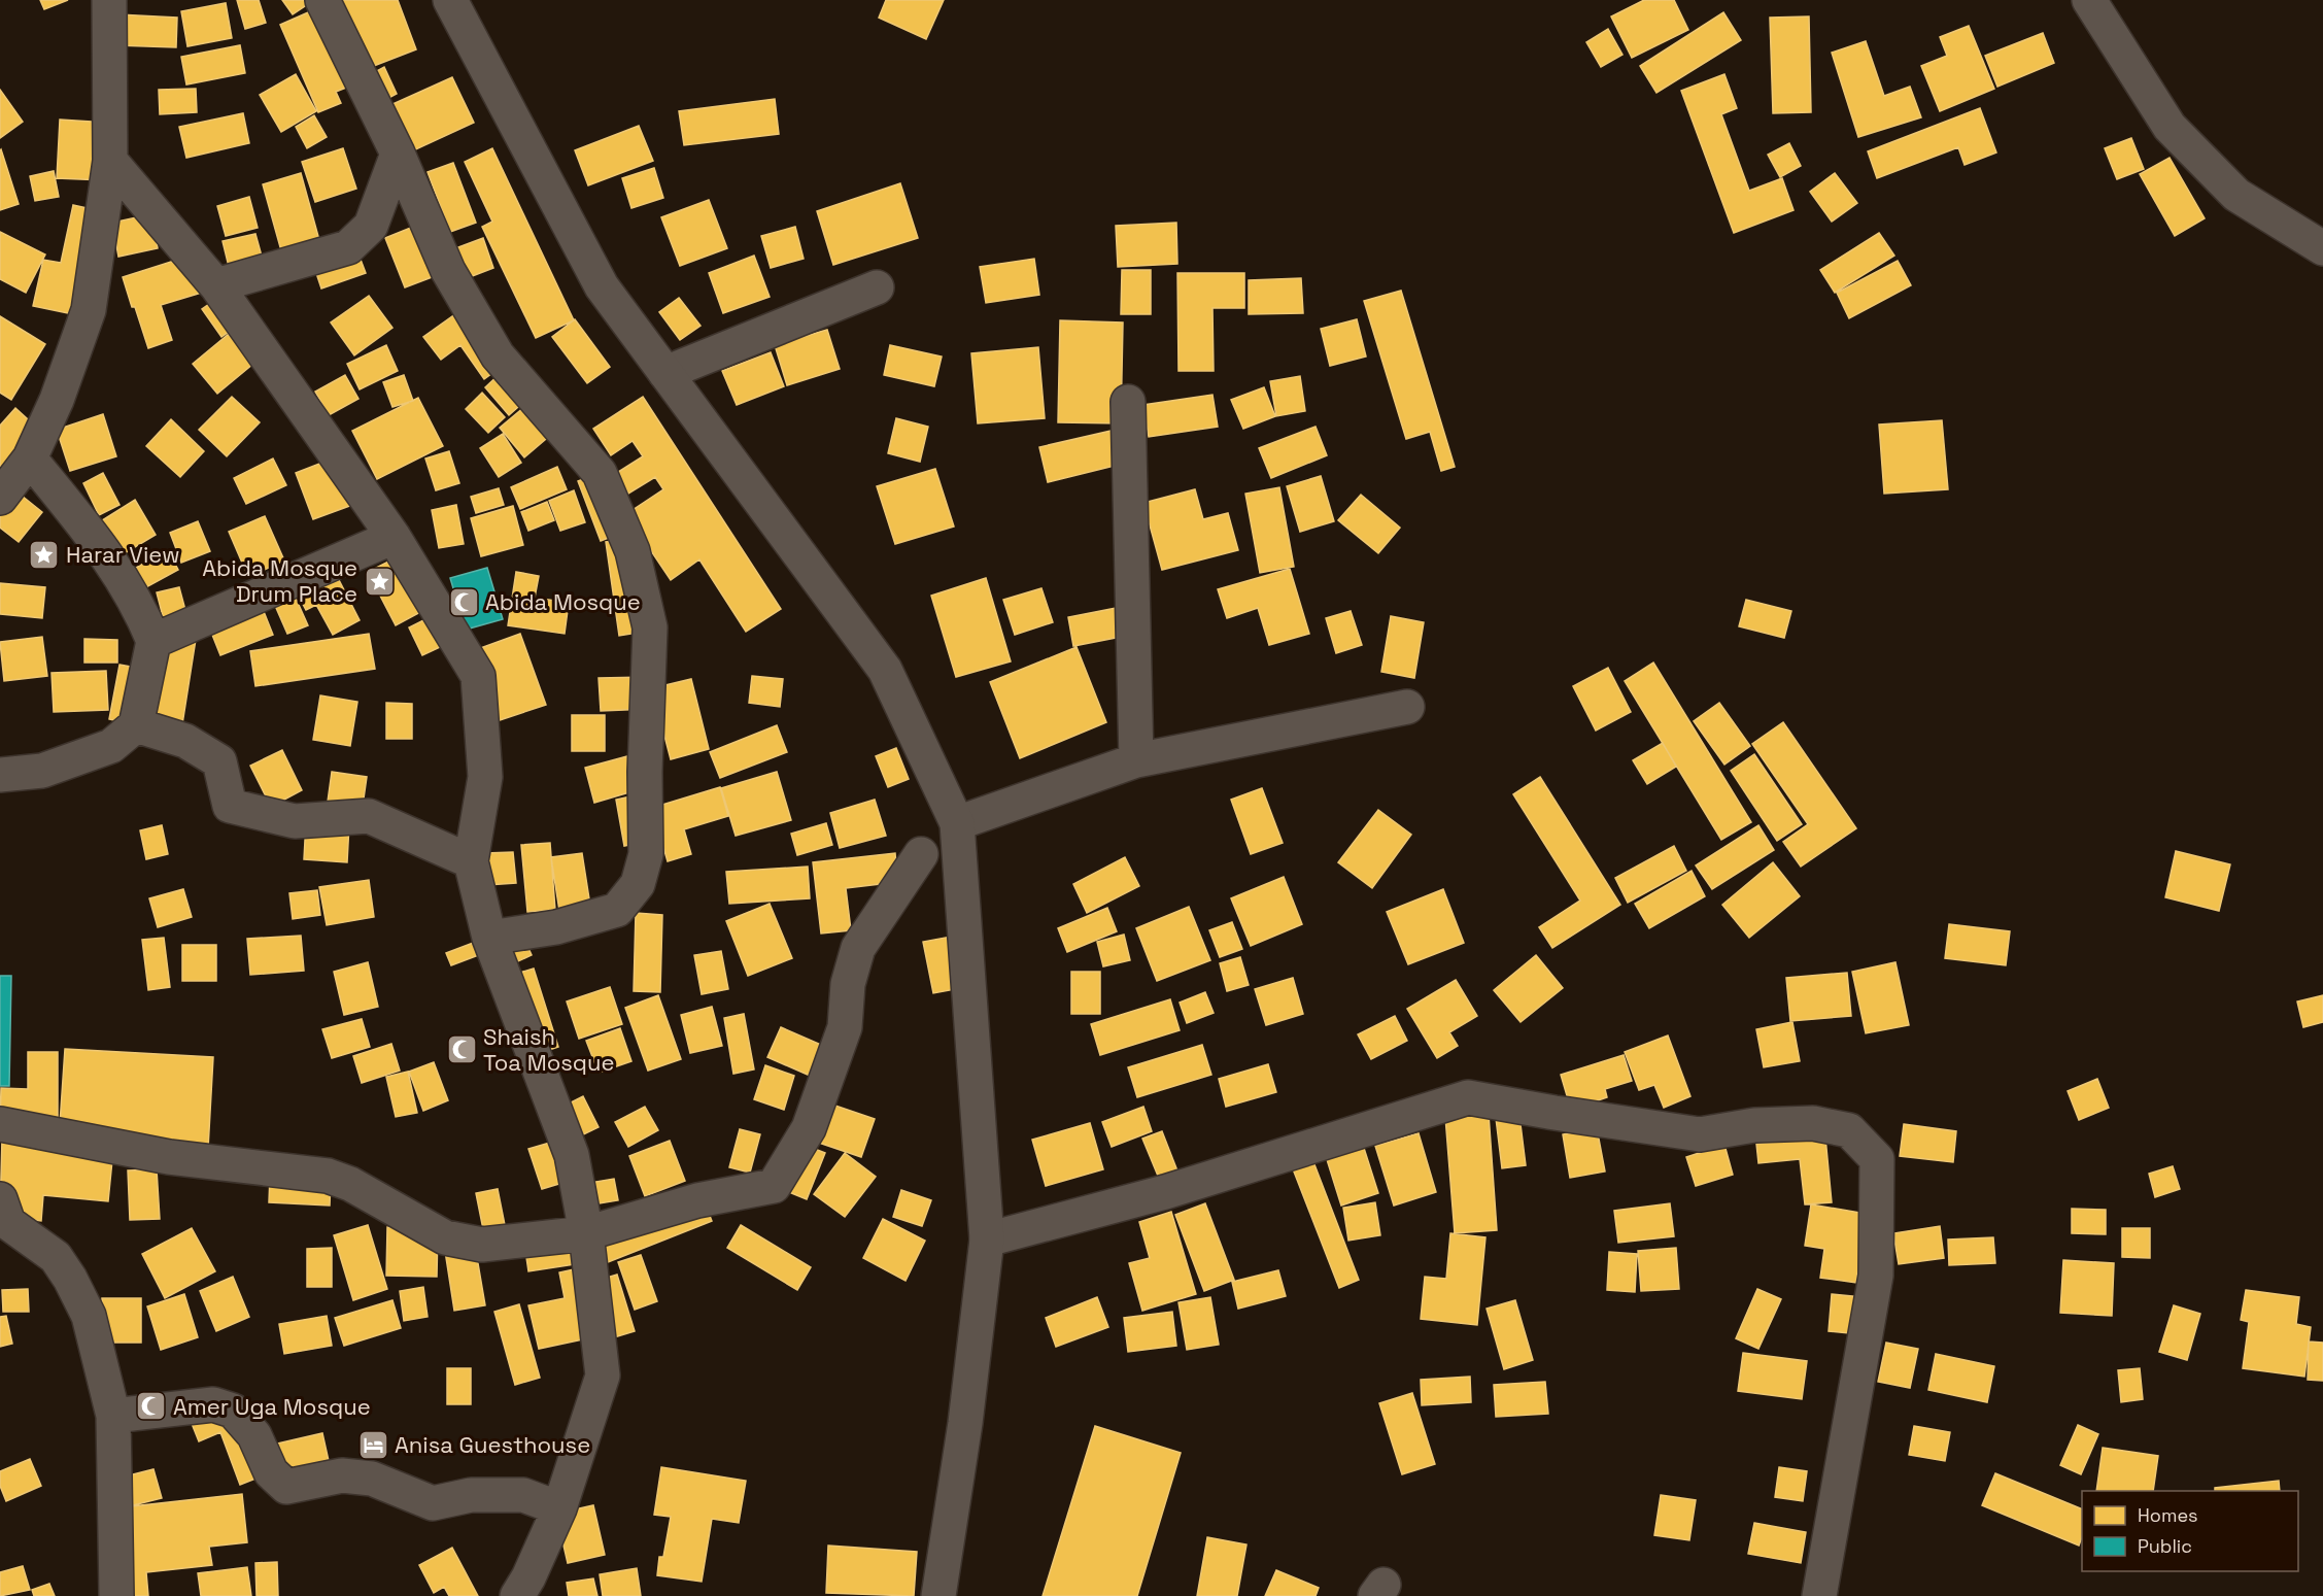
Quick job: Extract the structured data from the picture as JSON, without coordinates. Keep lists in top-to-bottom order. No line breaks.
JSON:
{"places":{"place":["Harar View","Abida Mosque Drum Place"],"mosque":["Abida Mosque","Shaish Toa Mosque","Amer Uga Mosque"],"hotel":["Anisa Guesthouse"]},"legend":["Homes","Public"]}
